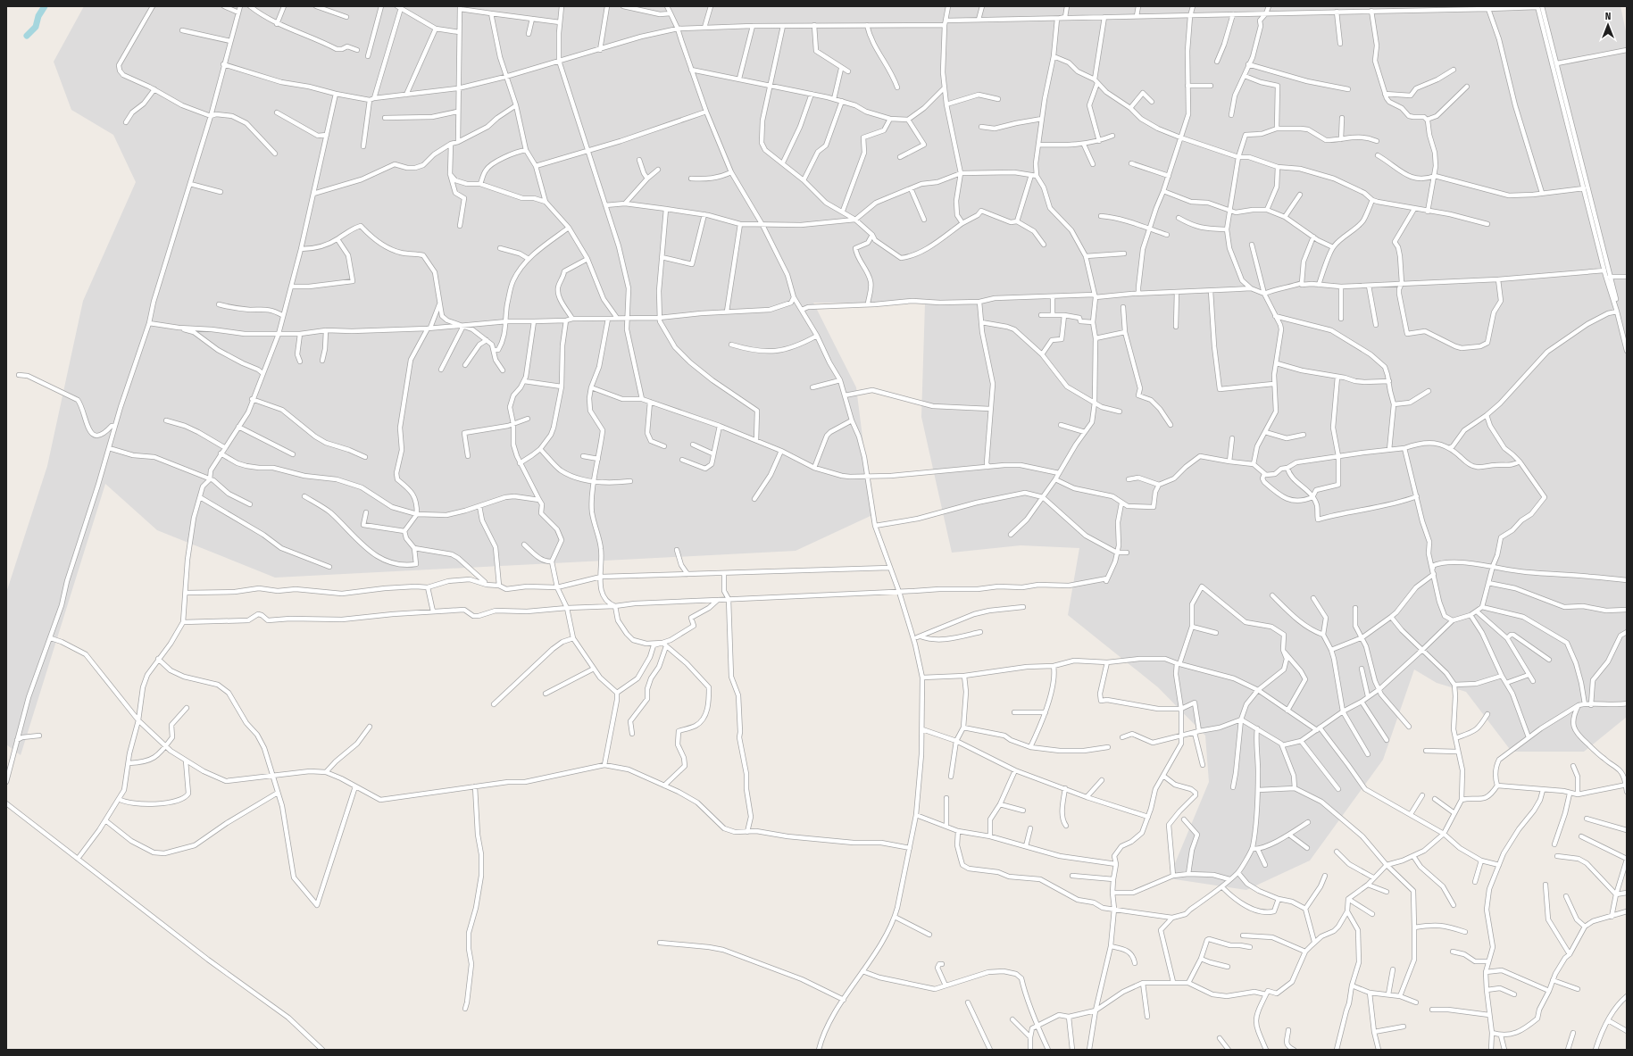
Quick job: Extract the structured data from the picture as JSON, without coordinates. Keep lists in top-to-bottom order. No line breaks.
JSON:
{"north":"top"}
